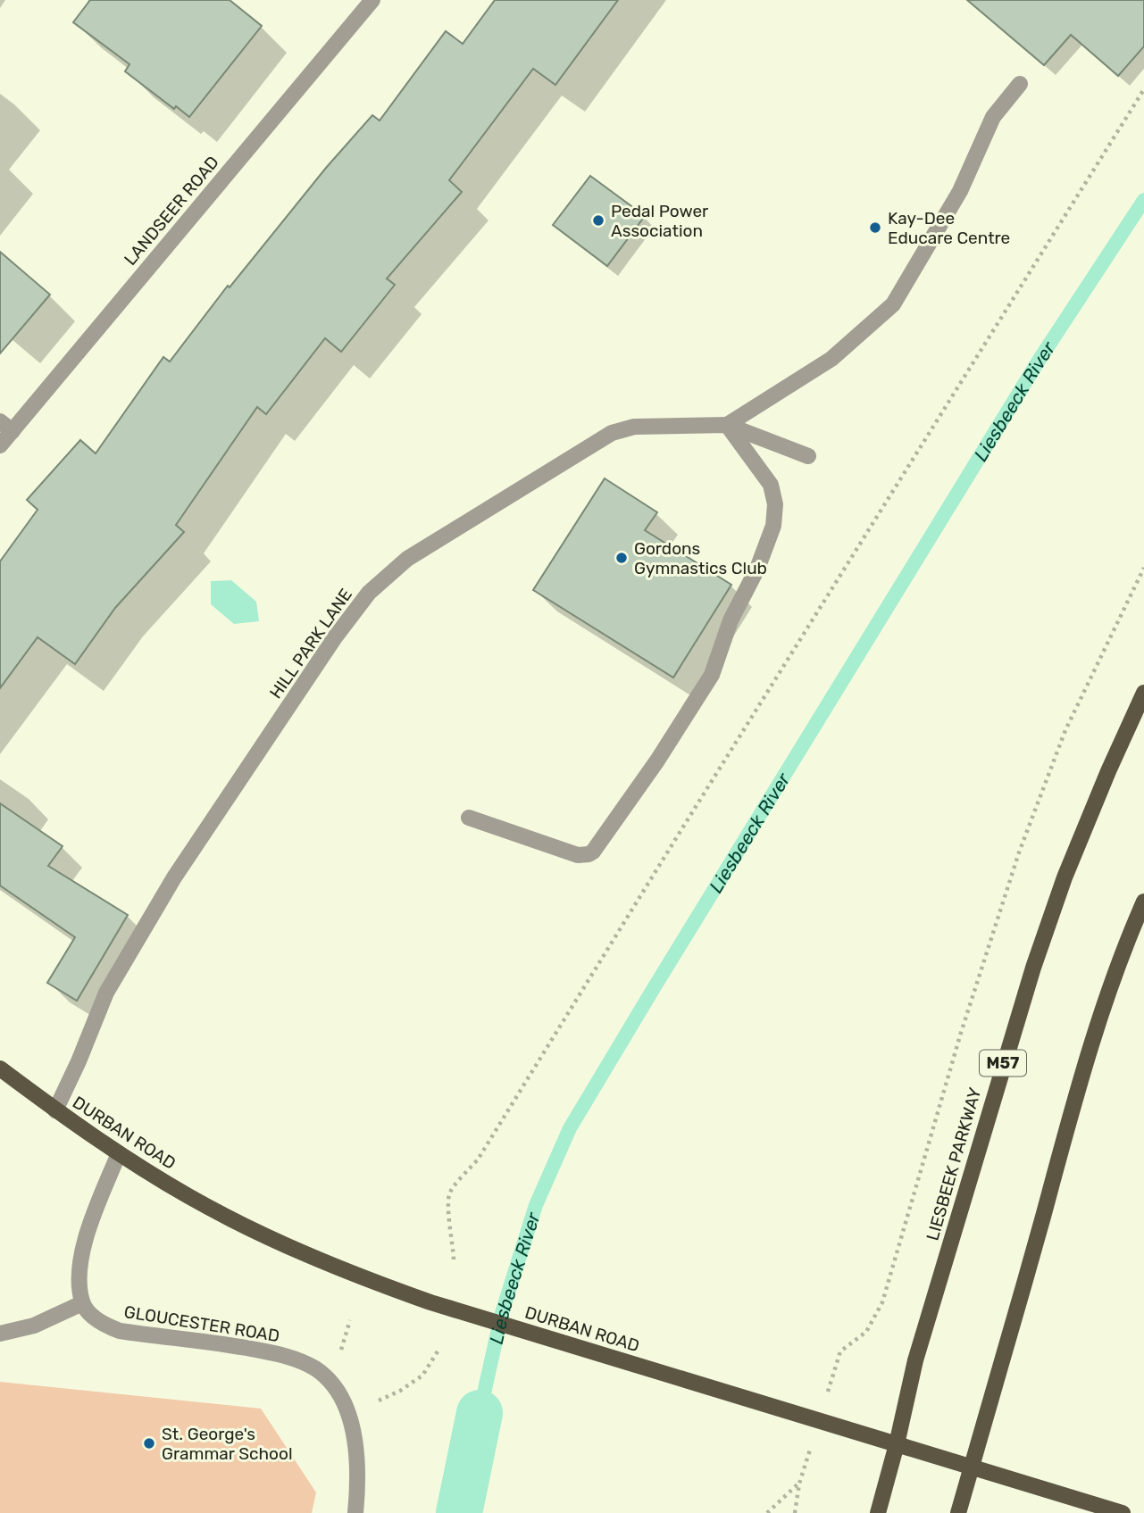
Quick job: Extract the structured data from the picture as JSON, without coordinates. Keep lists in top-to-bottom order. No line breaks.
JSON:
{"streets":{"main road":["M57","DURBAN ROAD","LIESBEEK PARKWAY"],"street":["LANDSEER ROAD","HILL PARK LANE","GLOUCESTER ROAD"]},"crossings":[["HILL PARK LANE","DURBAN ROAD"],["DURBAN ROAD","LIESBEEK PARKWAY"]],"water":["Liesbeeck River"],"places":["Pedal Power Association","Kay-Dee Educare Centre","Gordons Gymnastics Club","St. George's Grammar School"]}
